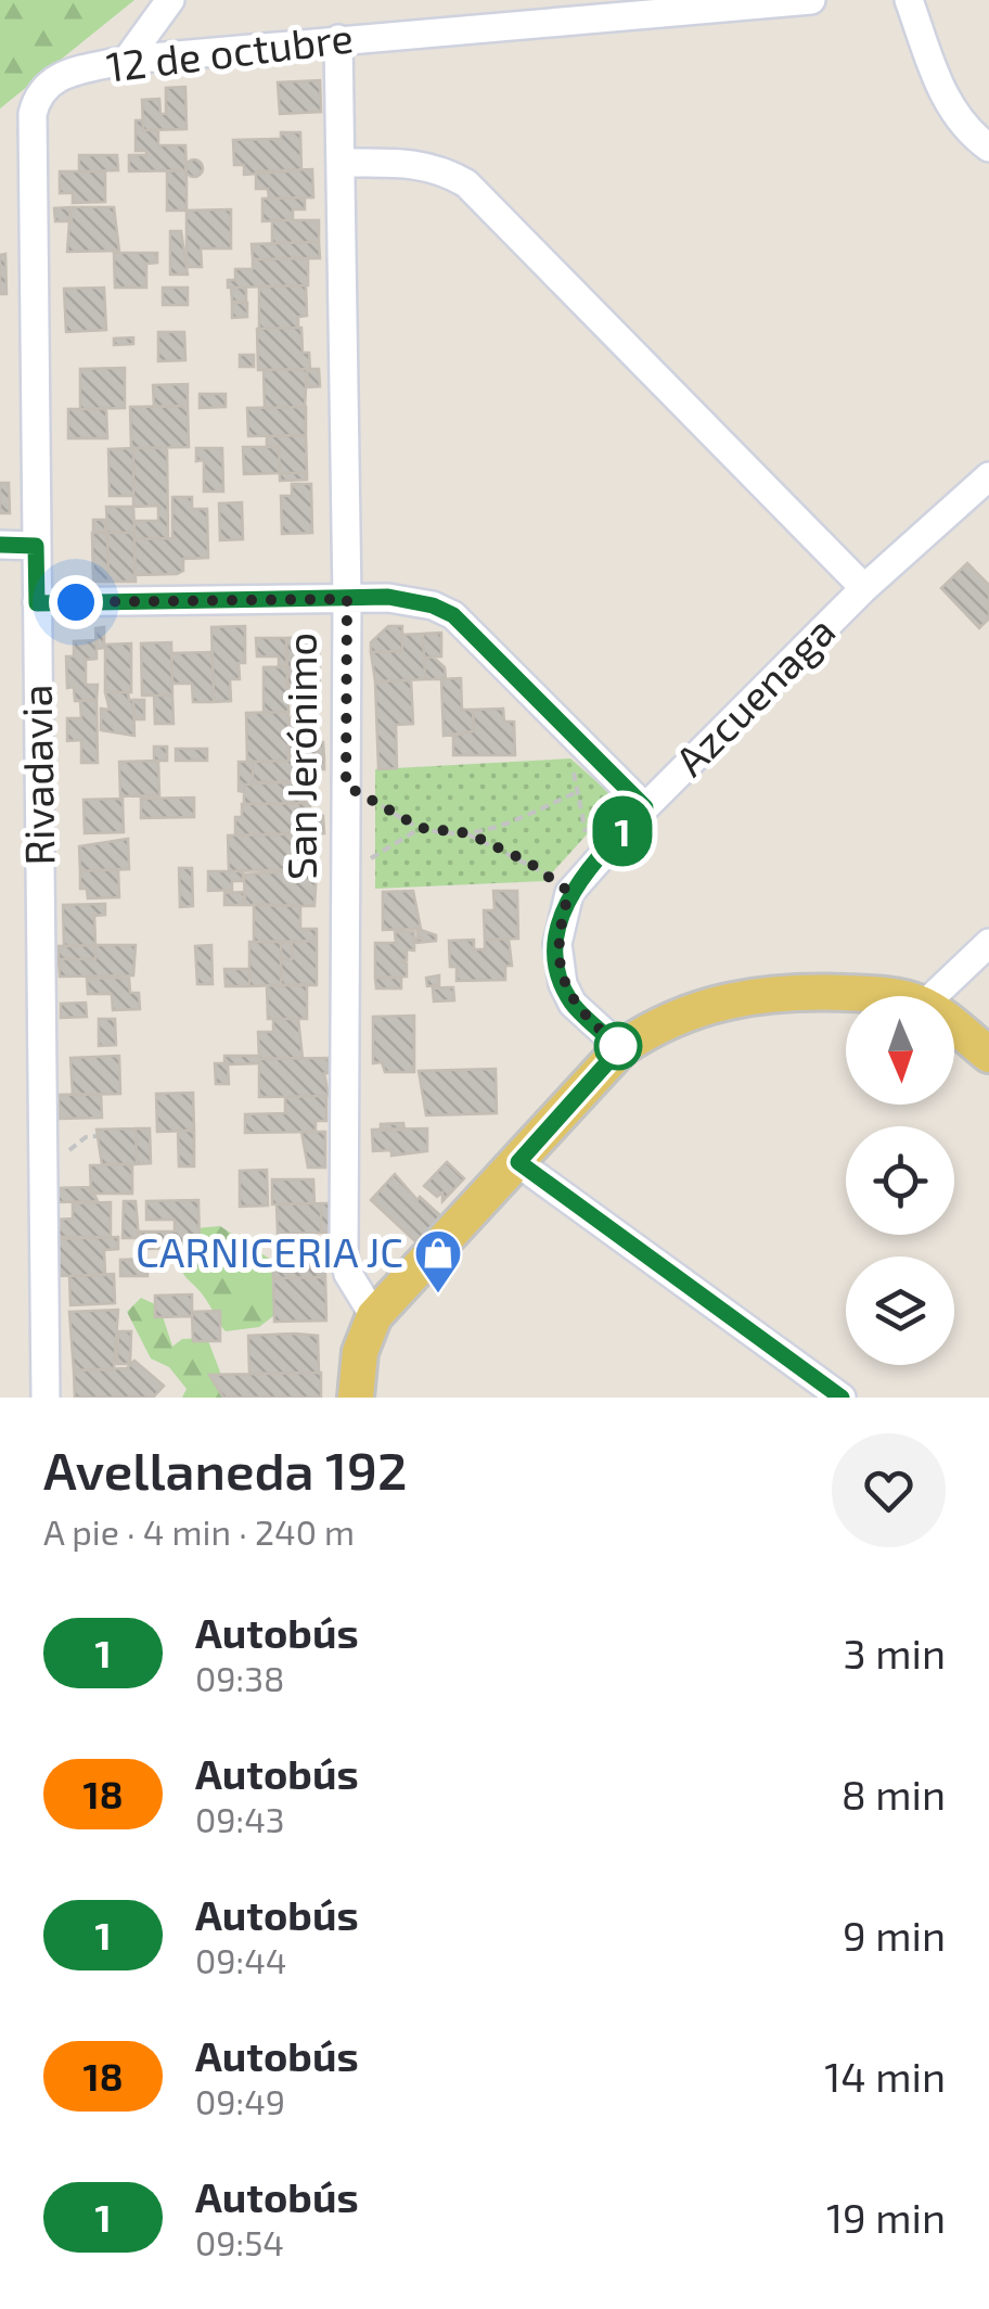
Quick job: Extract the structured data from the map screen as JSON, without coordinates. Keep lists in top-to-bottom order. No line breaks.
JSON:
{"streets":{"street":["12 de octubre","Azcuenaga","San Jerónimo","Rivadavia"]},"crossings":[["12 de octubre","San Jerónimo"],["12 de octubre","Rivadavia"]],"places":{"shop":["CARNICERIA JC"]},"lines":["bus line 1"],"north":"bottom","page":{"on_map":"1","heading":["Avellaneda 192","A pie · 4 min · 240 m"],"list":[{"mark":"1","name":"Autobús","note":"09:38","value":"3 min"},{"mark":"18","name":"Autobús","note":"09:43","value":"8 min"},{"mark":"1","name":"Autobús","note":"09:44","value":"9 min"},{"mark":"18","name":"Autobús","note":"09:49","value":"14 min"},{"mark":"1","name":"Autobús","note":"09:54","value":"19 min"}]}}
